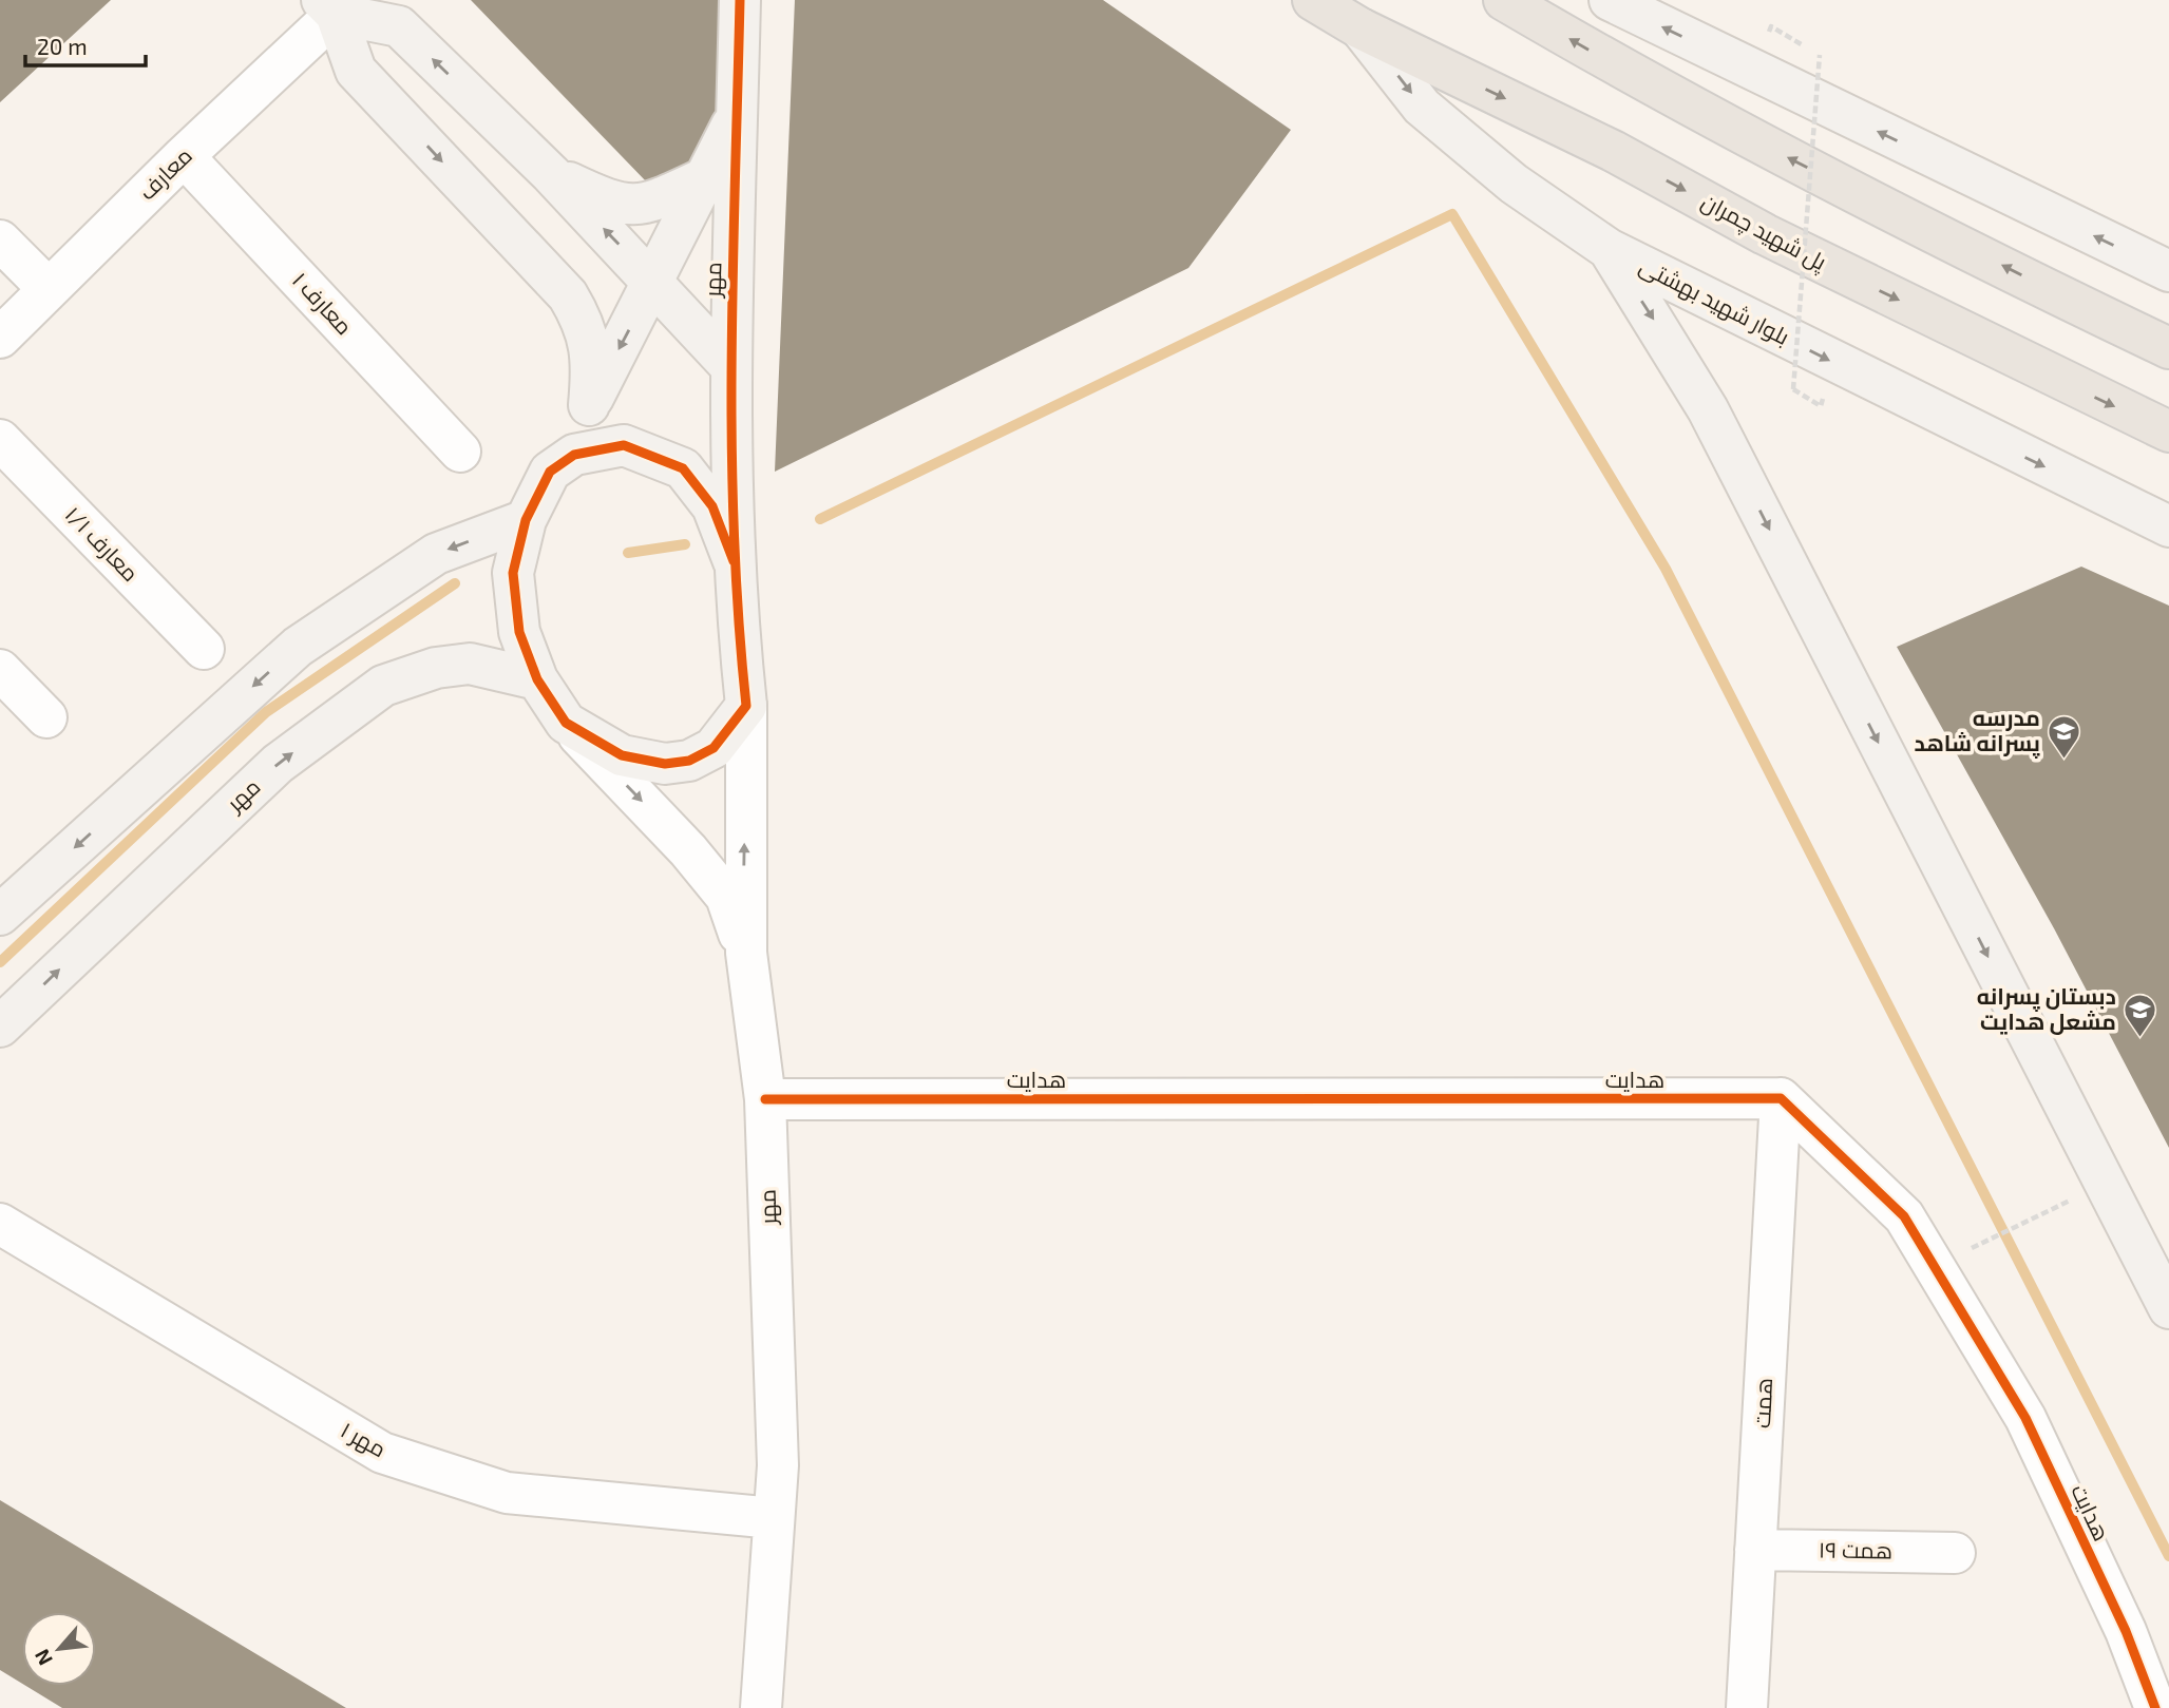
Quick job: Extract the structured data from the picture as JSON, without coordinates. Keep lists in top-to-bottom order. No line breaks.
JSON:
{"streets":{"main road":["پل شهید چمران","بلوار شهید بهشتی"],"street":["معارف","مهر","معارف ۱","معارف ۱/۱","هدایت","همت","مهر ۱","همت ۱۹"]},"crossings":[["معارف","معارف ۱"],["پل شهید چمران","بلوار شهید بهشتی"],["مهر","هدایت"],["مهر","مهر ۱"],["هدایت","همت"],["همت","همت ۱۹"]],"places":{"school or university":["مدرسه پسرانه شاهد","دبستان پسرانه مشعل هدایت"]},"scale_bar":"20 m","north":"bottom left"}
